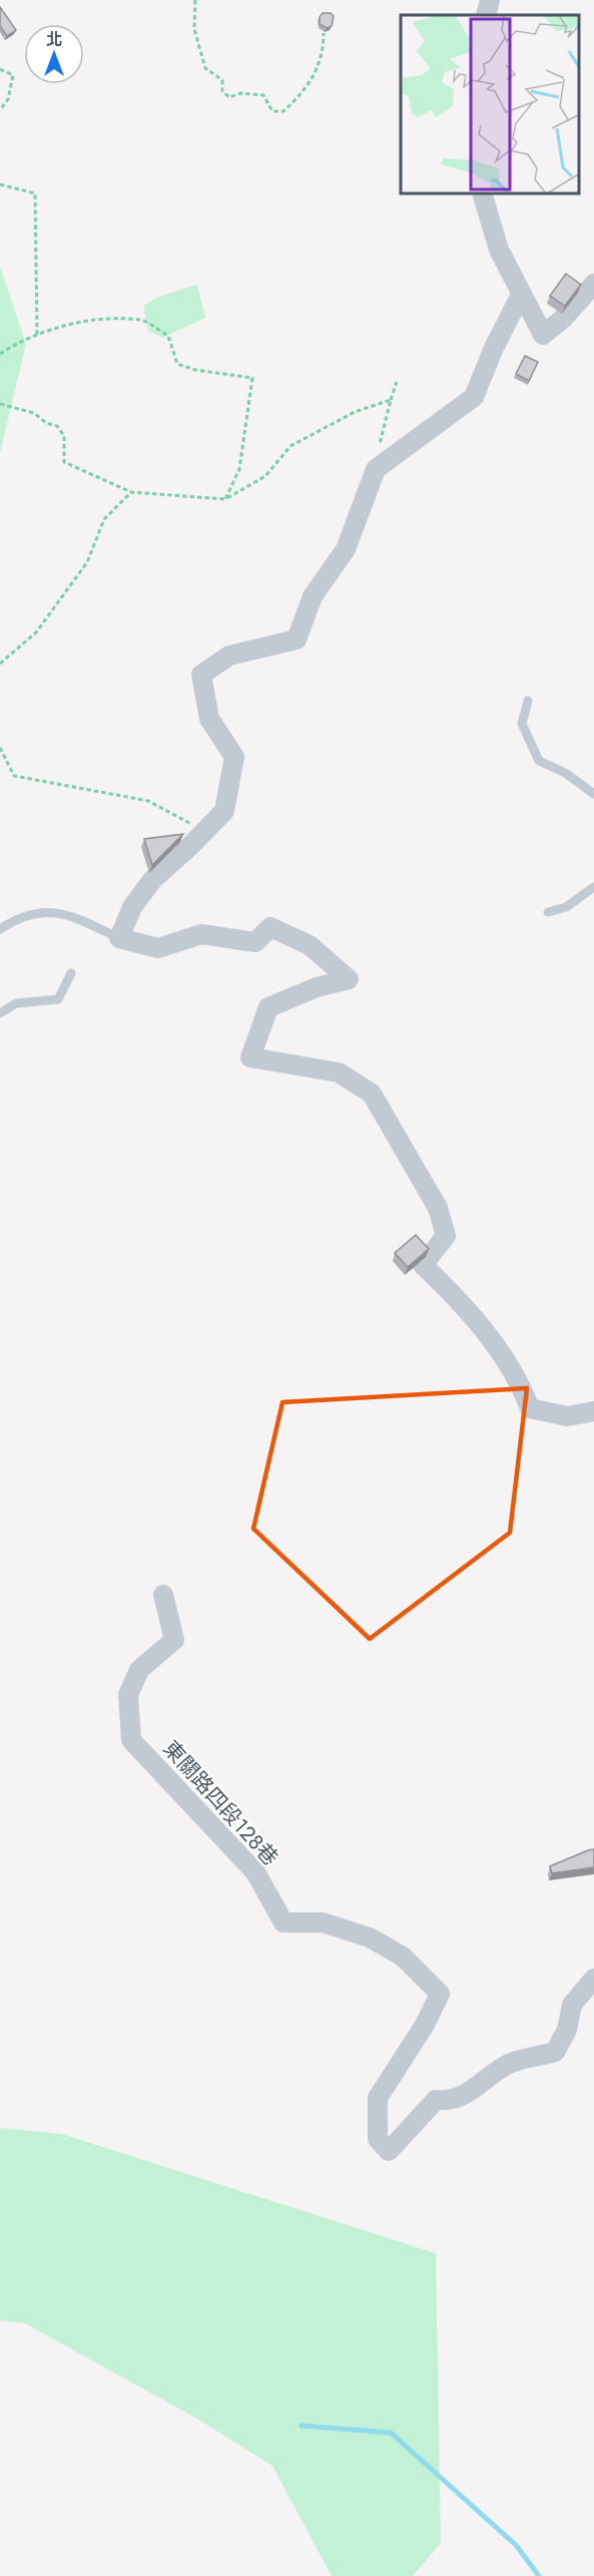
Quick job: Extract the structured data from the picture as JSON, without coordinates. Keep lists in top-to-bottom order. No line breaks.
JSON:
{"streets":{"street":["東關路四段128巷"]},"north":"top"}
